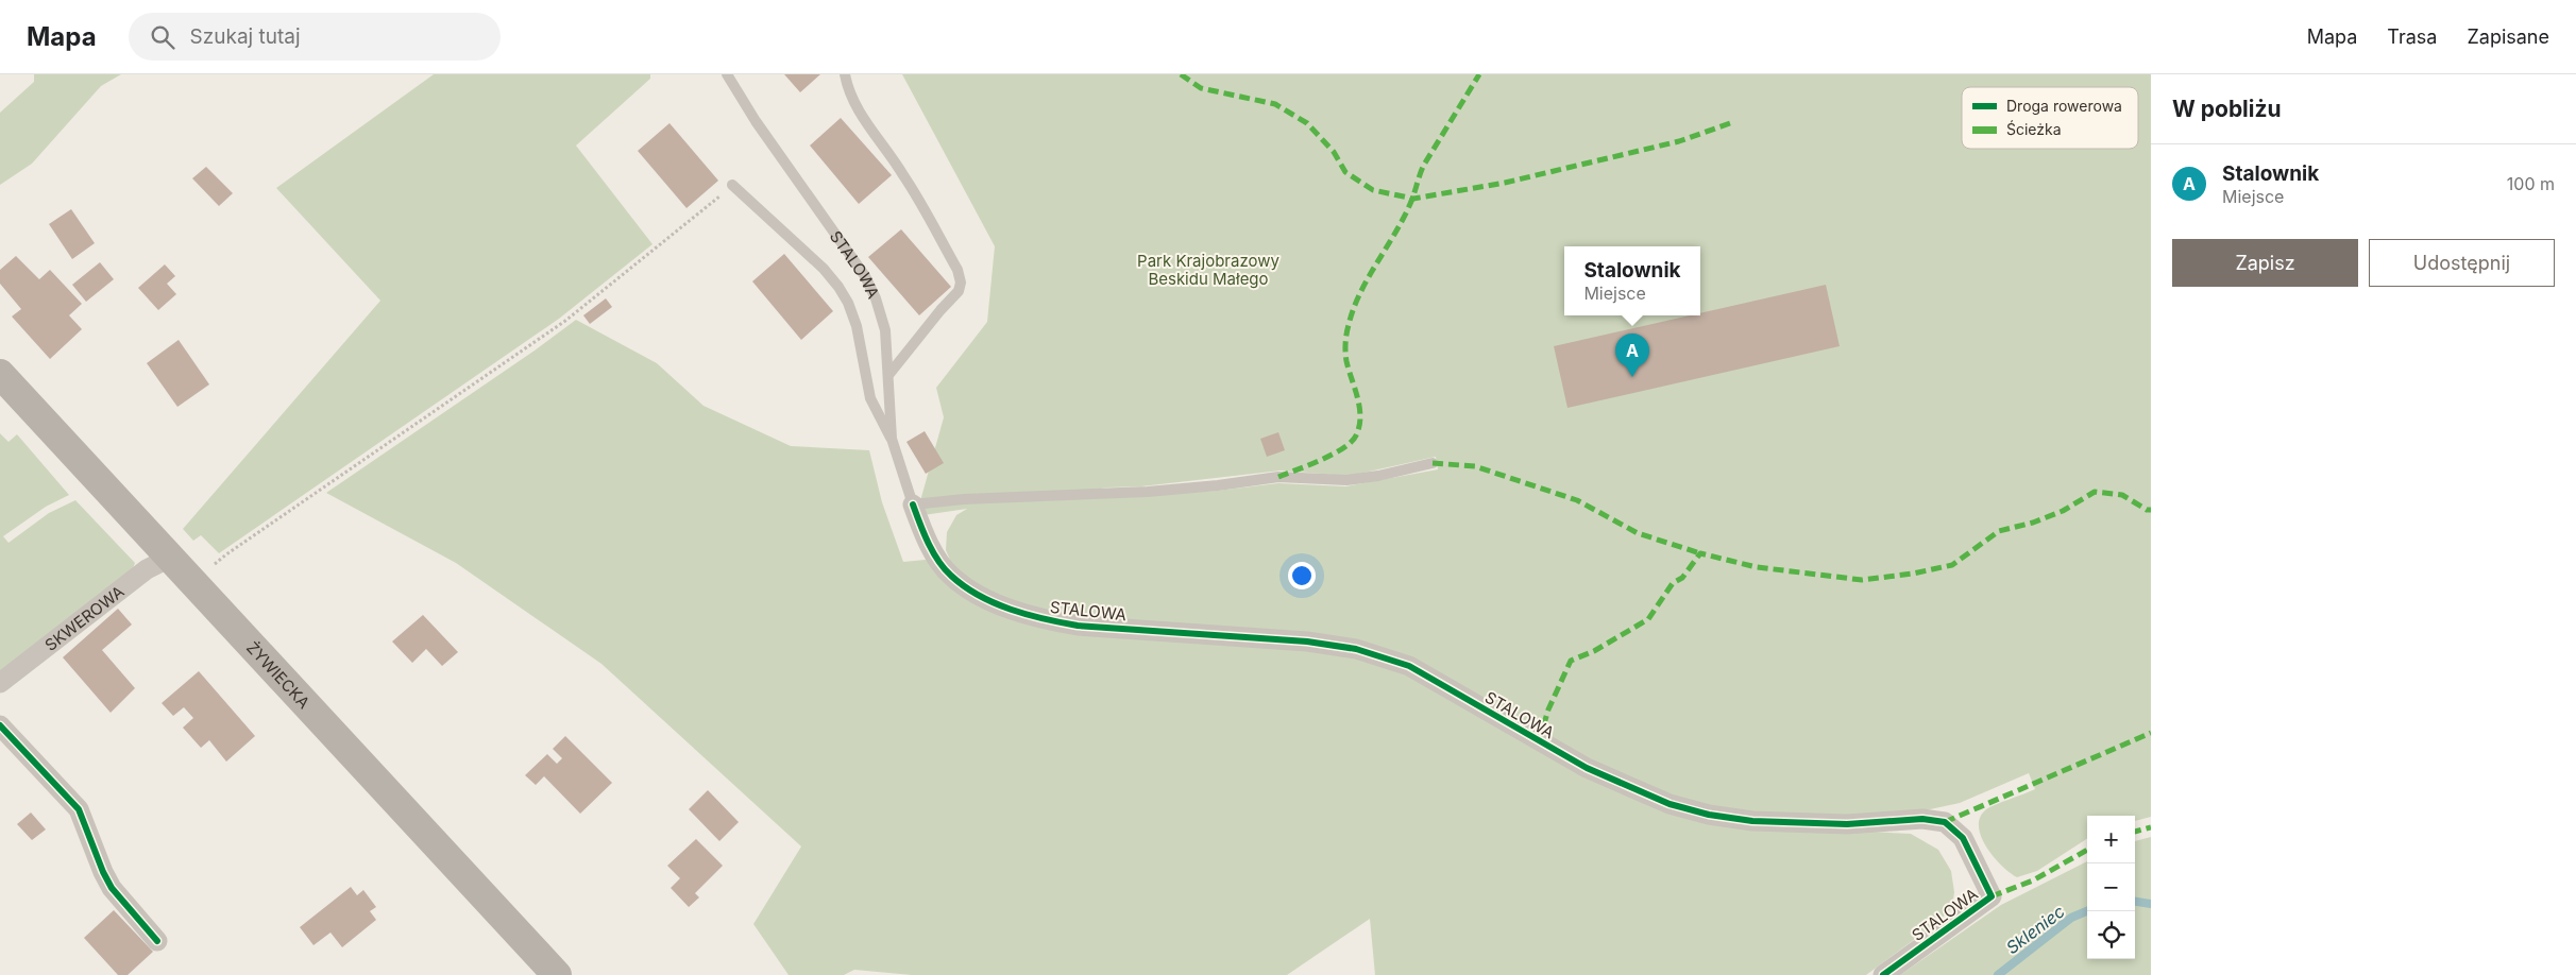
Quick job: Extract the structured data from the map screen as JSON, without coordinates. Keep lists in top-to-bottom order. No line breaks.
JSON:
{"streets":{"main road":["ŻYWIECKA"],"street":["STALOWA","SKWEROWA"]},"crossings":[["SKWEROWA","ŻYWIECKA"]],"water":["Skleniec"],"parks":["Park Krajobrazowy Beskidu Małego"],"legend":["Droga rowerowa","Ścieżka"],"page":{"header":"Mapa","search":"Szukaj tutaj","nav":["Mapa","Trasa","Zapisane"],"heading":"W pobliżu","list":[{"mark":"A","name":"Stalownik","note":"Miejsce","value":"100 m"}],"buttons":["Zapisz","Udostępnij"],"popup":["Stalownik","Miejsce"],"pins":"A","map_buttons":["+","−"]}}
